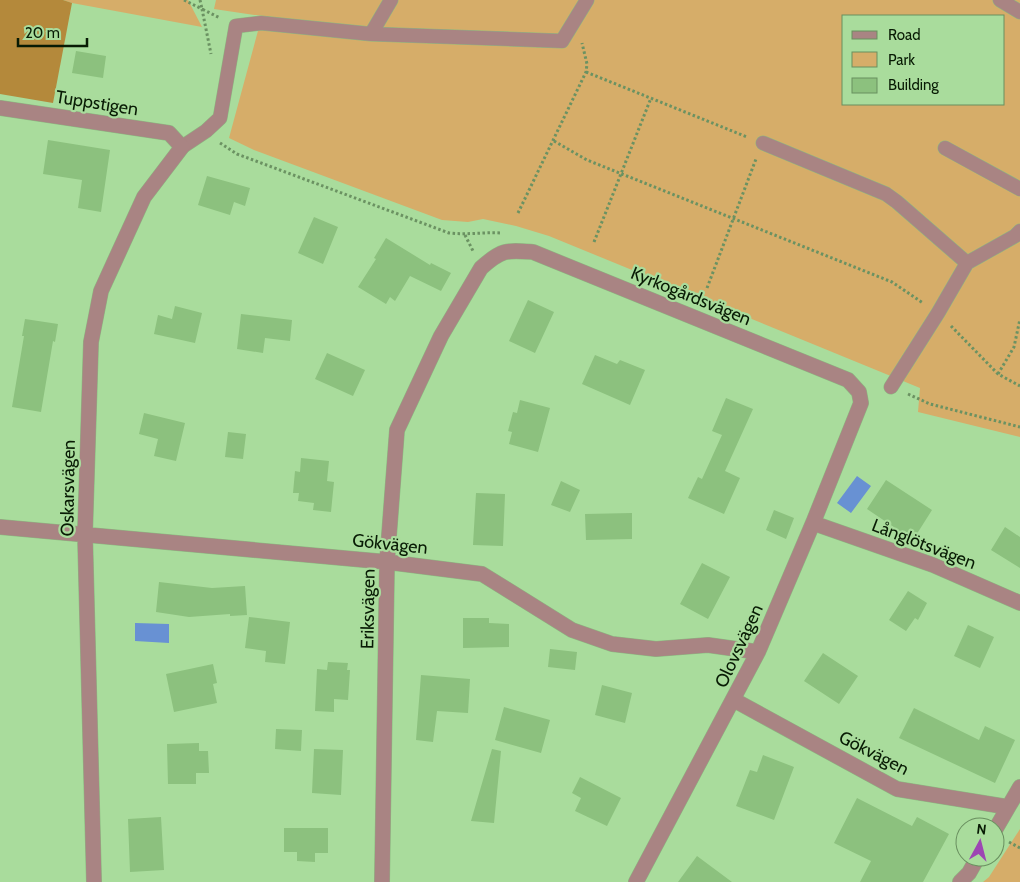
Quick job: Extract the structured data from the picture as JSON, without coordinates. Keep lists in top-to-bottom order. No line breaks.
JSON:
{"streets":{"street":["Tuppstigen","Kyrkogårdsvägen","Oskarsvägen","Gökvägen","Långlötsvägen","Eriksvägen","Olovsvägen"]},"crossings":[["Tuppstigen","Oskarsvägen"],["Kyrkogårdsvägen","Eriksvägen"],["Kyrkogårdsvägen","Olovsvägen"],["Oskarsvägen","Gökvägen"],["Gökvägen","Eriksvägen"],["Gökvägen","Olovsvägen"],["Långlötsvägen","Olovsvägen"]],"legend":["Road","Park","Building"],"scale_bar":"20 m","north":"top"}
